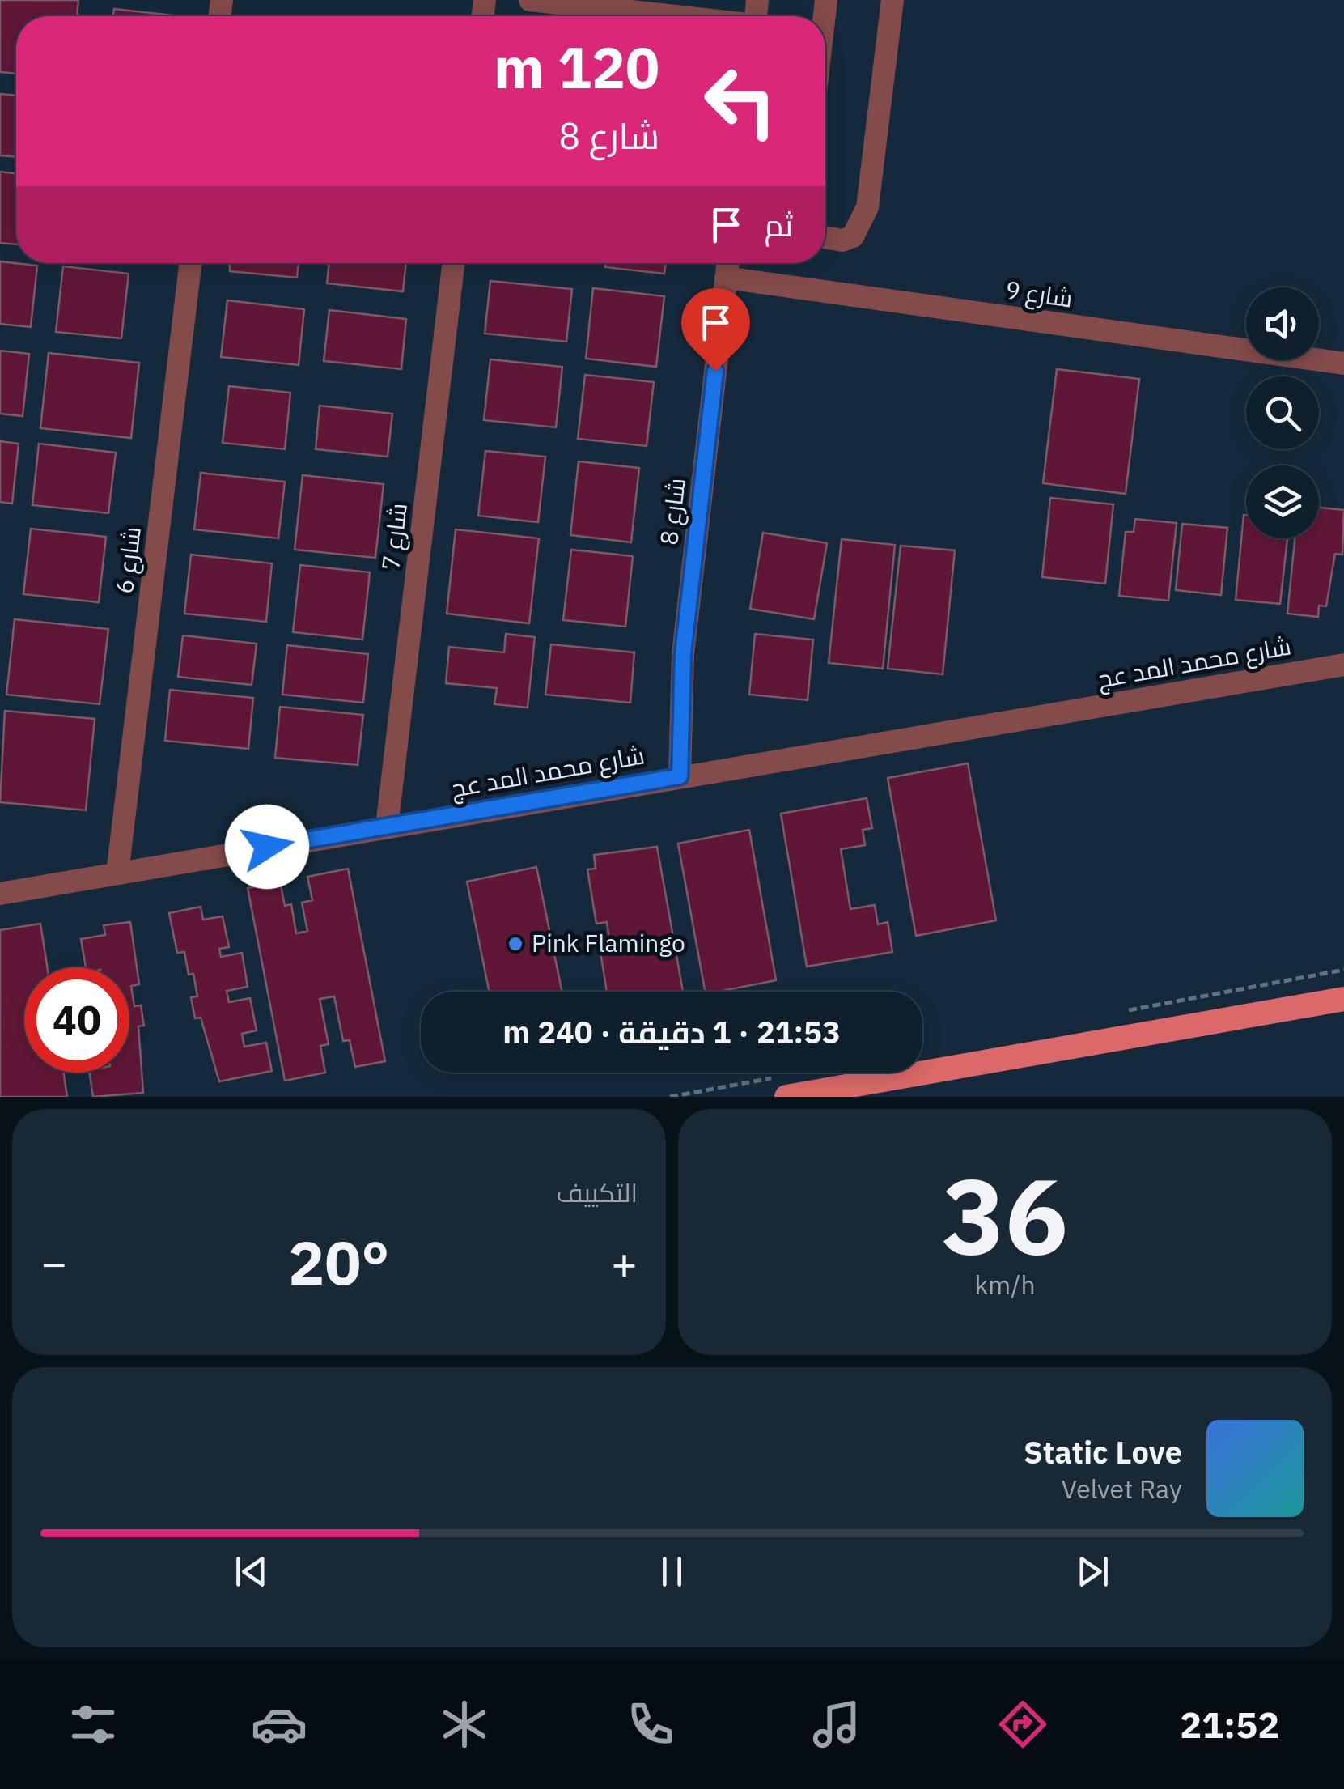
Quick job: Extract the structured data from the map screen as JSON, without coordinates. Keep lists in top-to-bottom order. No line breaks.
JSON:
{"streets":{"street":["شارع 9","شارع 8","شارع 7","شارع 6","شارع محمد المد عج"]},"crossings":[["شارع 9","شارع 8"],["شارع 8","شارع محمد المد عج"],["شارع 7","شارع محمد المد عج"],["شارع 6","شارع محمد المد عج"]],"places":["Pink Flamingo"],"page":{"turn":["120 m","شارع 8"],"then":"ثم","limit":"40","trip":"21:53 · 1 دقيقة · 240 m","tile":[["36","km/h"],"التكييف"],"heat":["−","20°","+"],"song":["Static Love","Velvet Ray"],"tabs":"21:52"}}
